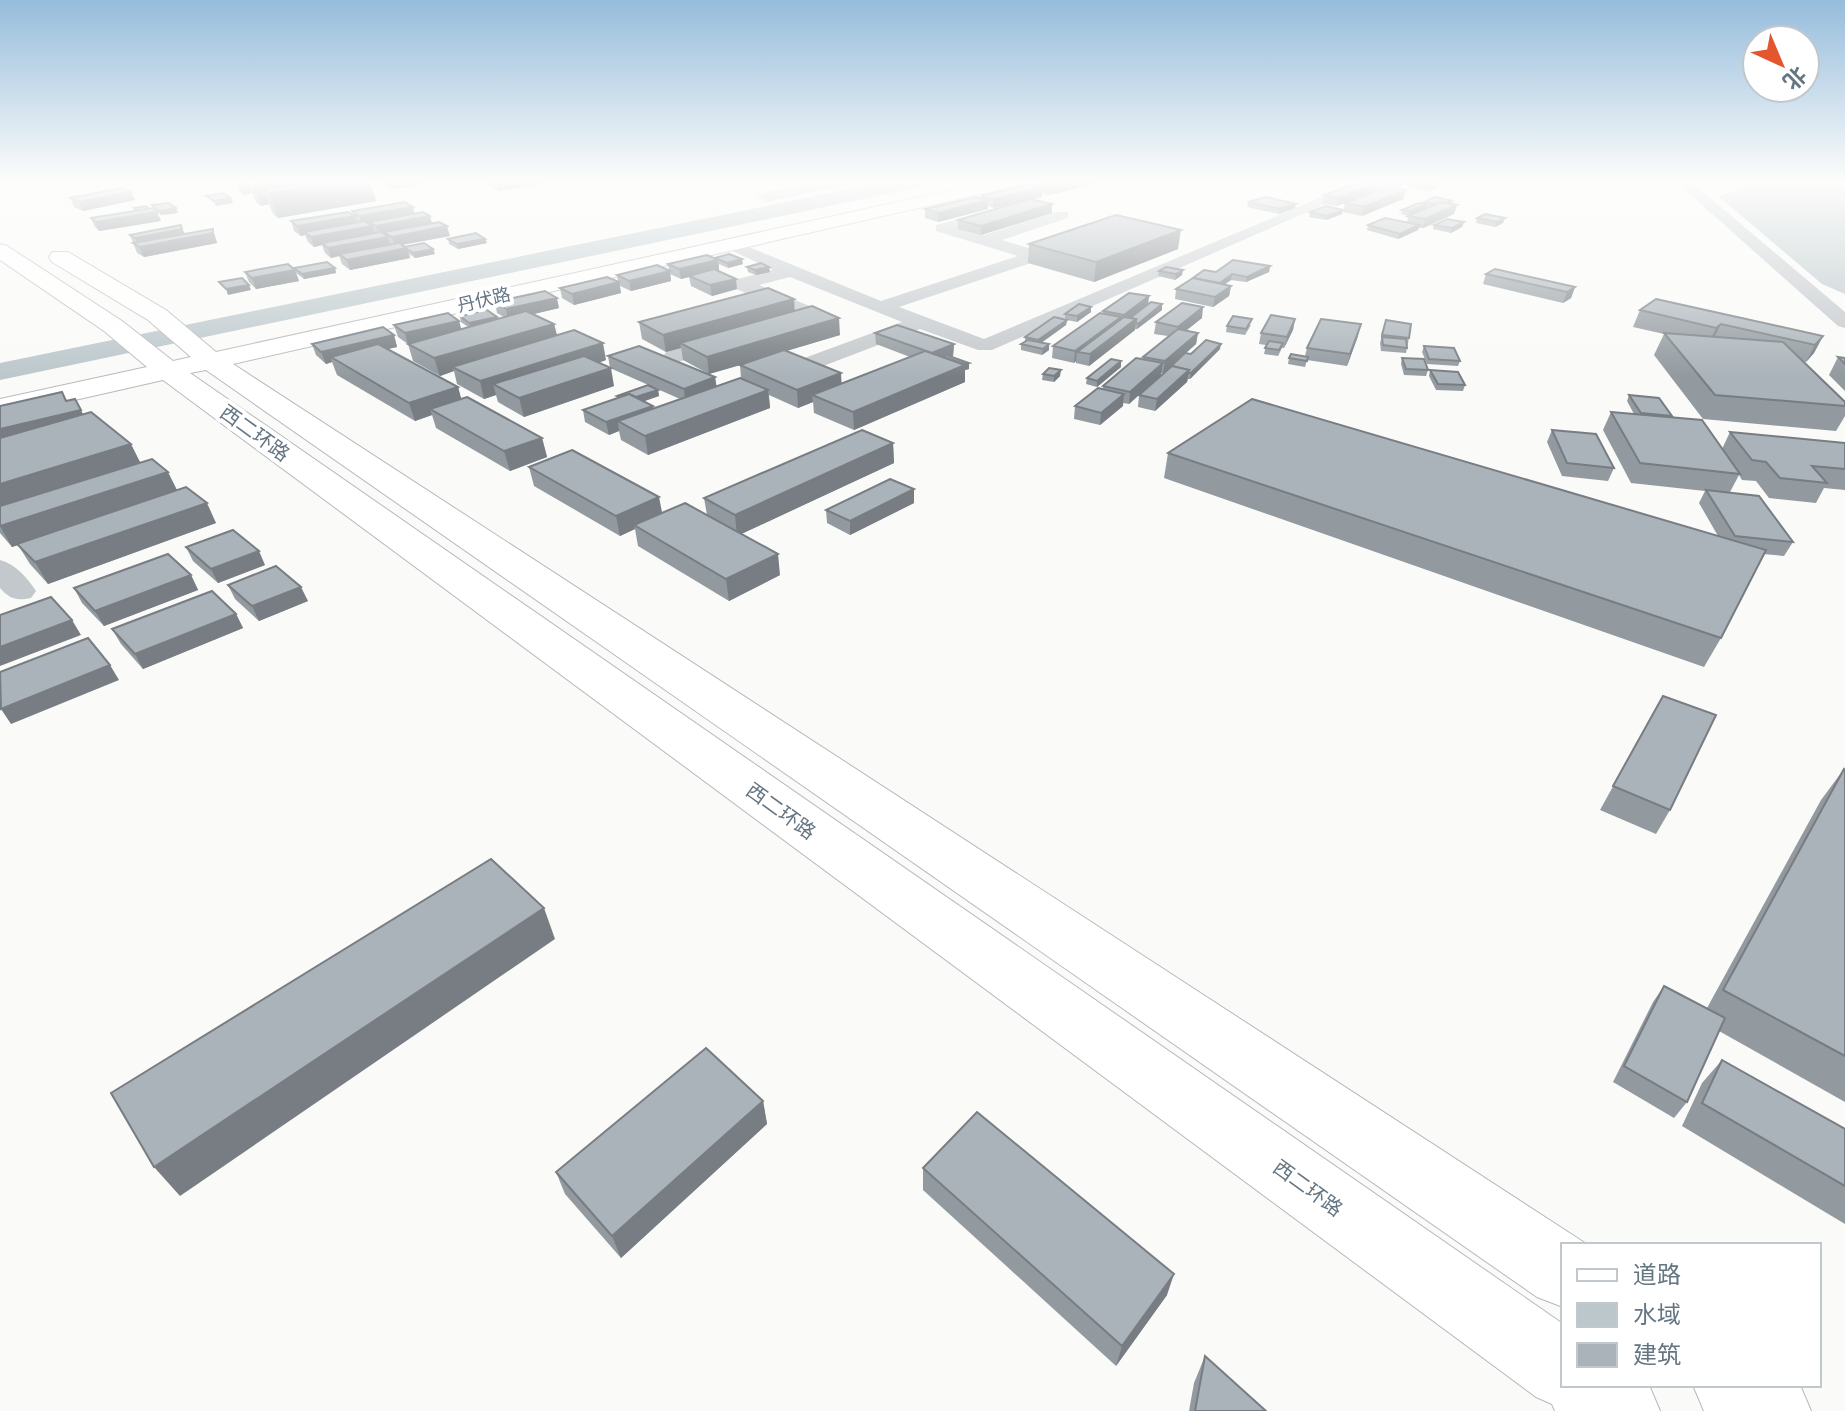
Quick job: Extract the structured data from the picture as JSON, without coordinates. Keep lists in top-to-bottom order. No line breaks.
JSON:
{"streets":{"main road":["丹伏路","西二环路"]},"crossings":[["丹伏路","西二环路"]],"legend":["道路","水域","建筑"],"north":"bottom right"}
